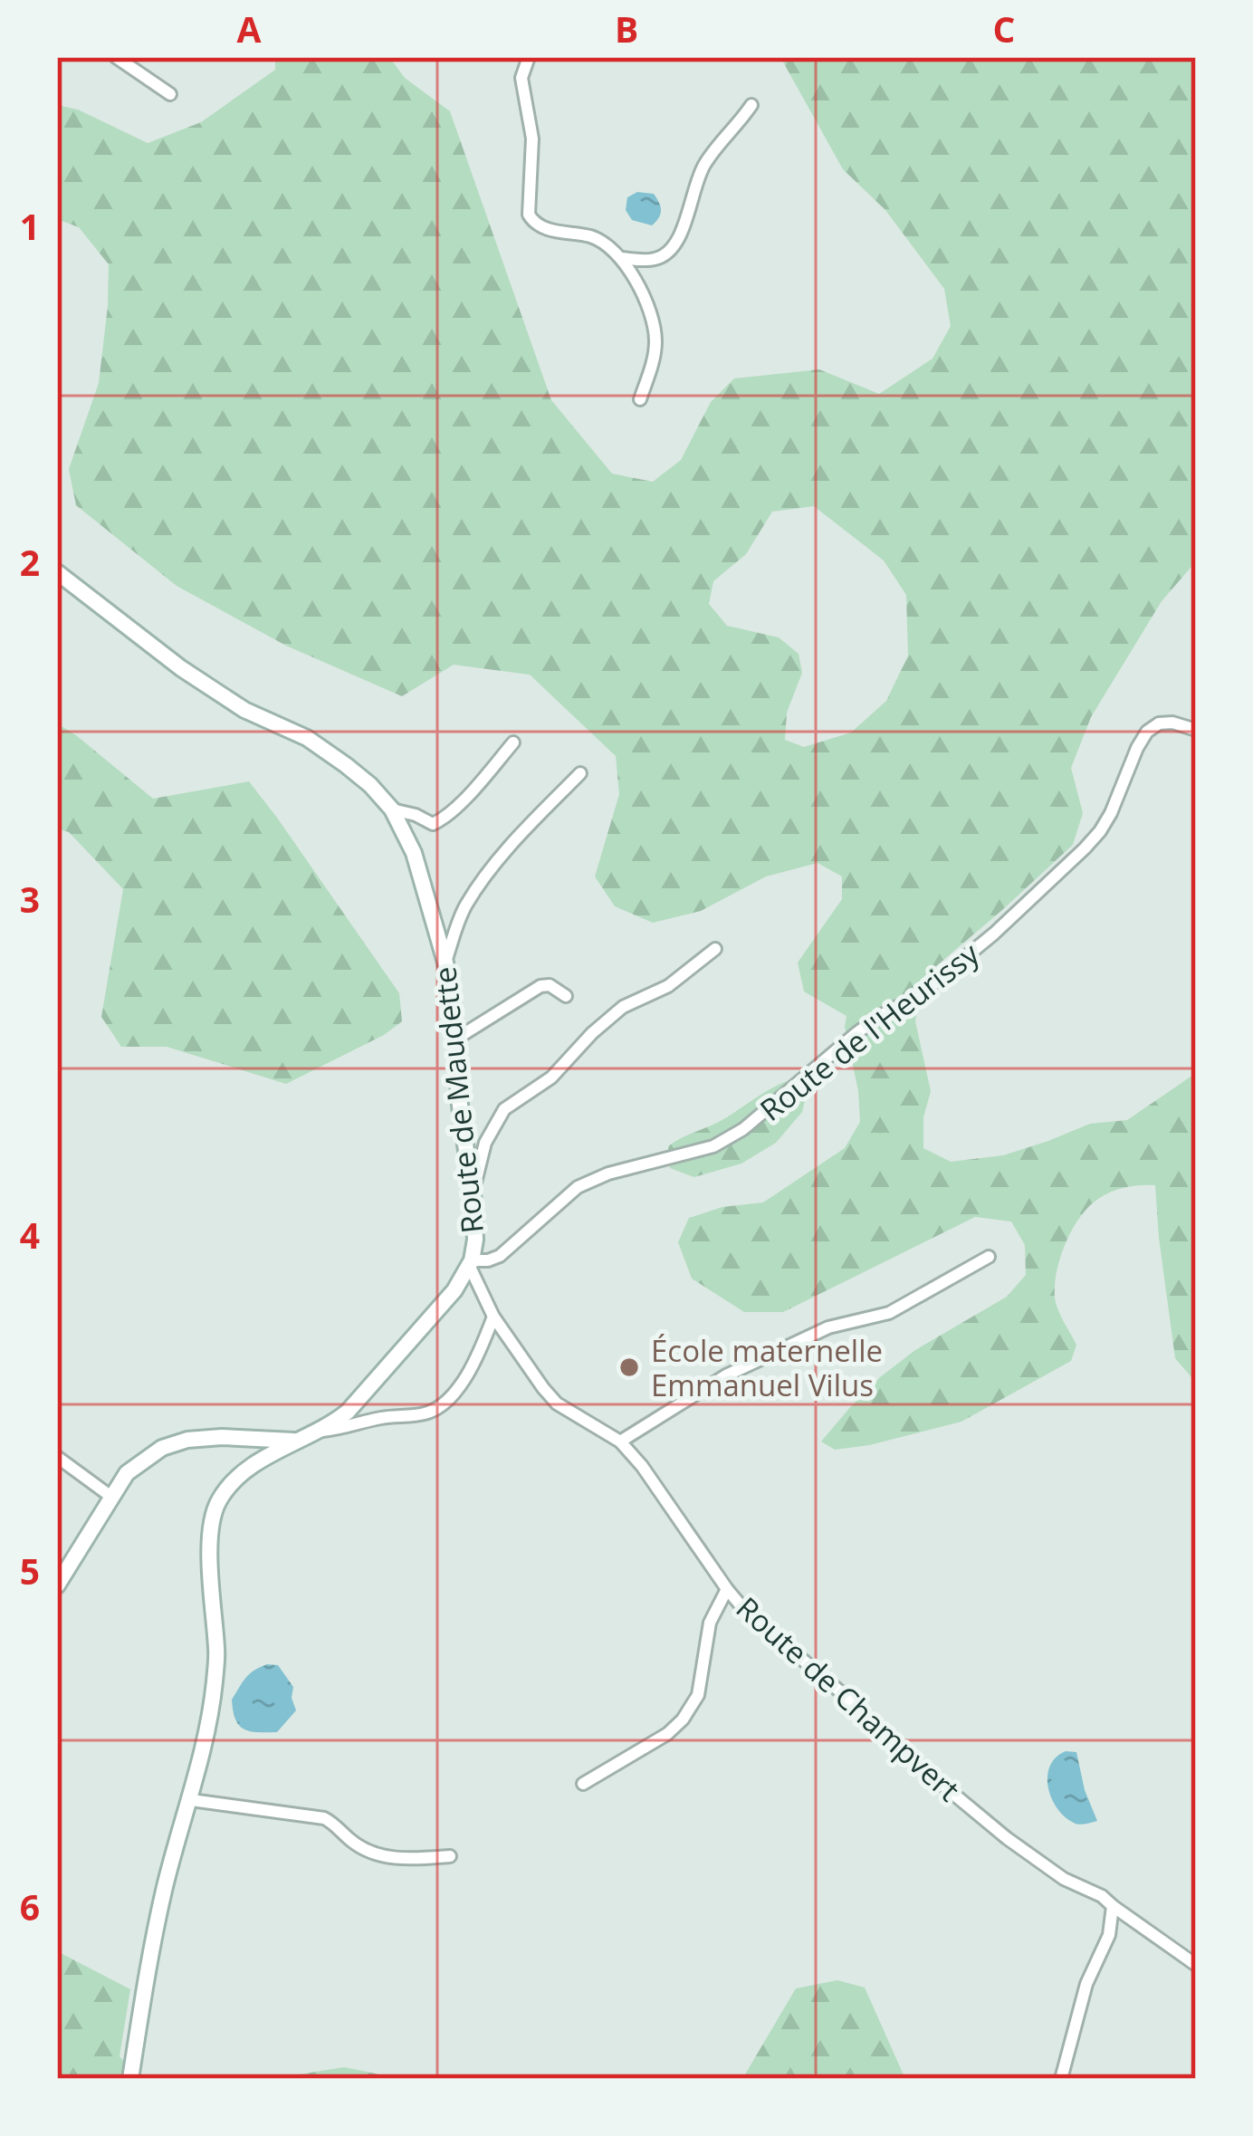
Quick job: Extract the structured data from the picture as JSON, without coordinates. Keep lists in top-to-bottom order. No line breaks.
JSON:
{"streets":{"street":["Route de l'Heurissy","Route de Maudette","Route de Champvert"]},"crossings":[["Route de l'Heurissy","Route de Maudette"],["Route de l'Heurissy","Route de Champvert"],["Route de Maudette","Route de Champvert"]],"places":["École maternelle Emmanuel Vilus"],"grid":{"columns":["A","B","C"],"rows":["1","2","3","4","5","6"]}}
